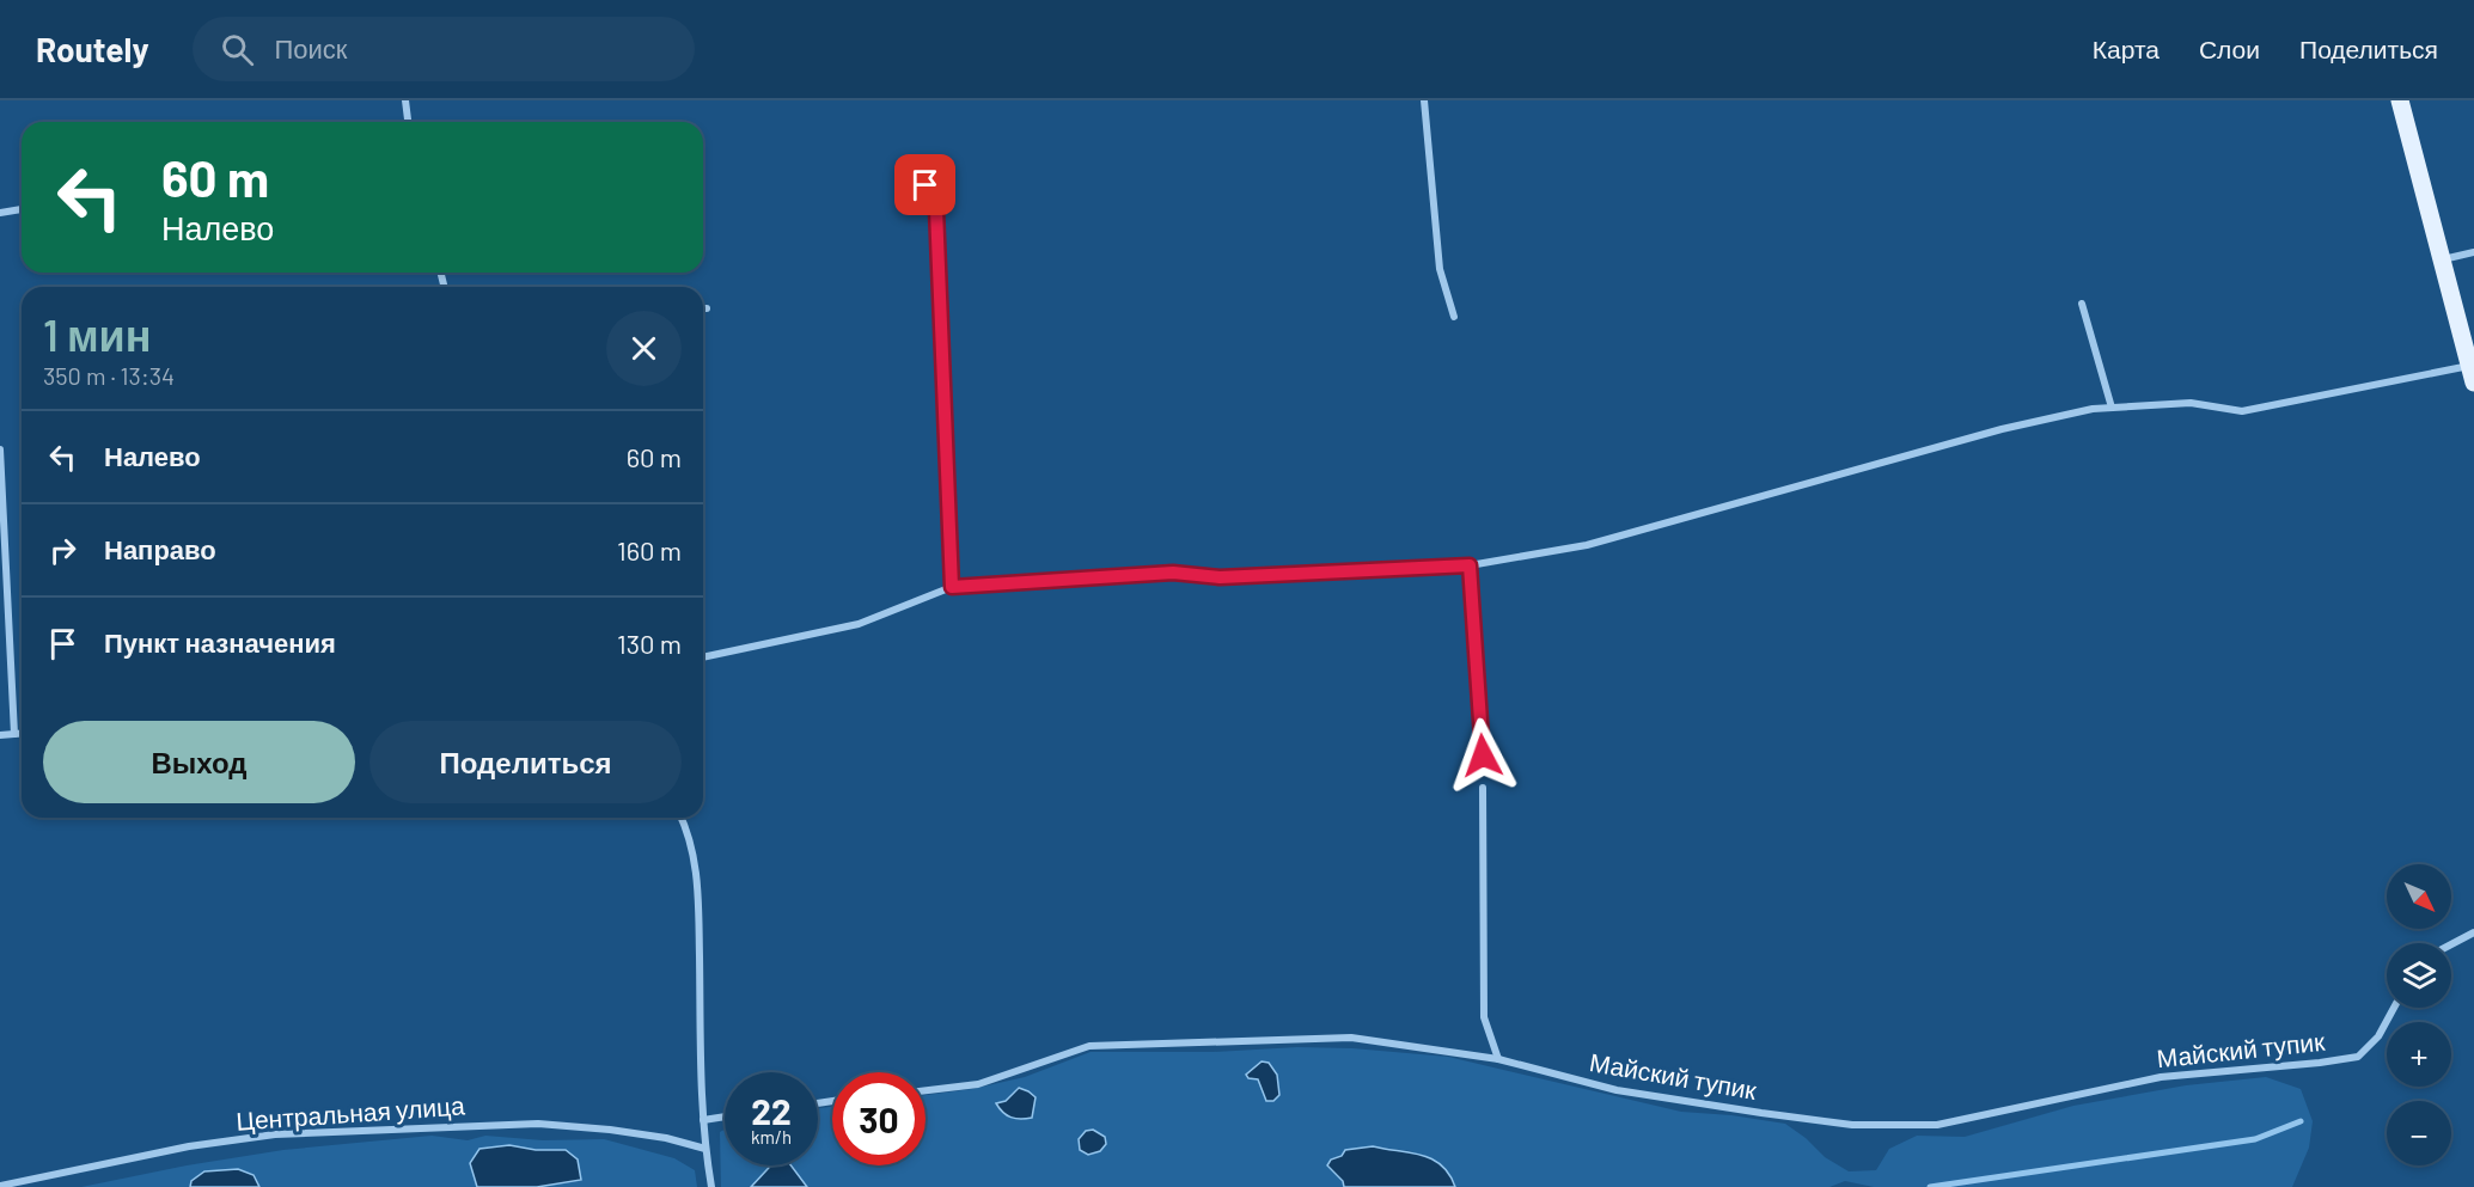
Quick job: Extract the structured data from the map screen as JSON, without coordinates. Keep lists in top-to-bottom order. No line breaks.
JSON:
{"streets":{"street":["Майский тупик","Центральная улица"]},"north":"bottom right","page":{"header":"Routely","search":"Поиск","nav":["Карта","Слои","Поделиться"],"turn":["60 m","Налево"],"heading":["1 мин","350 m · 13:34"],"list":[{"name":"Налево","value":"60 m"},{"name":"Направо","value":"160 m"},{"name":"Пункт назначения","value":"130 m"}],"buttons":["Выход","Поделиться"],"map_buttons":["+","−"],"speed":"22 km/h","limit":"30"}}
